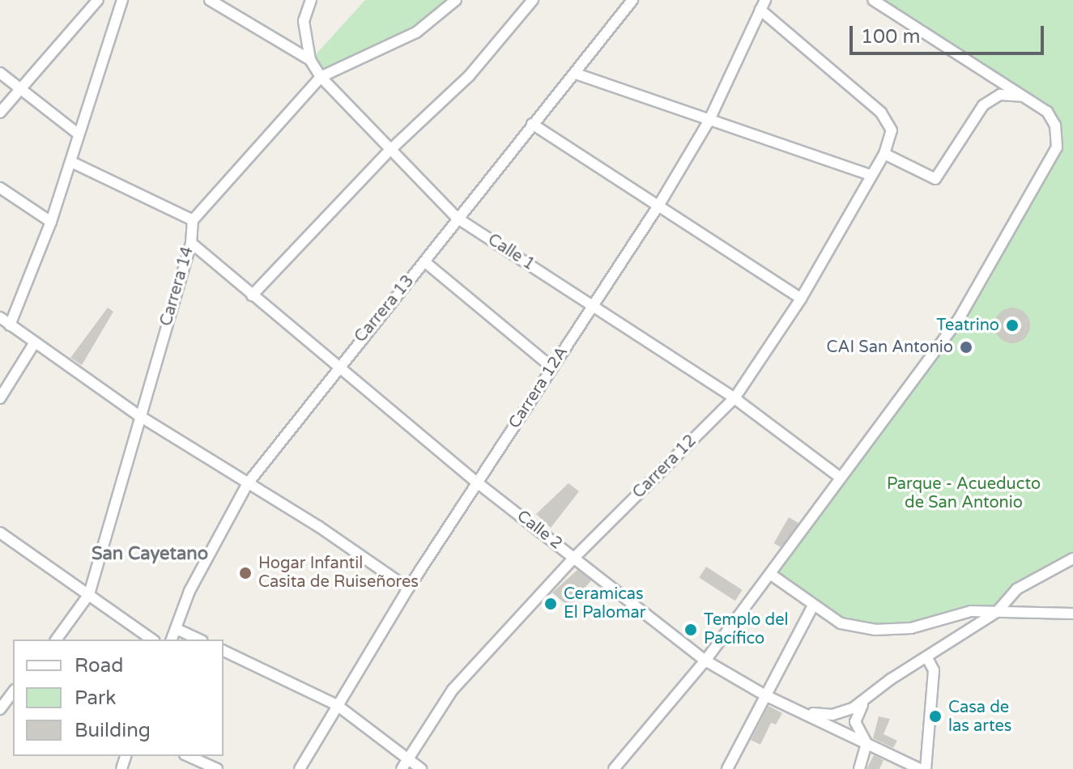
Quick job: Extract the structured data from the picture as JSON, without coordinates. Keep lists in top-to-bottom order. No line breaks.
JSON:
{"streets":{"street":["Calle 1","Carrera 14","Carrera 13","Carrera 12A","Carrera 12","Calle 2"]},"crossings":[["Calle 1","Carrera 13"],["Calle 1","Carrera 12A"],["Calle 1","Carrera 12"],["Carrera 14","Calle 2"],["Carrera 13","Calle 2"],["Carrera 12A","Carrera 12"],["Carrera 12A","Calle 2"],["Carrera 12","Calle 2"]],"districts":["San Cayetano"],"parks":["Parque - Acueducto de San Antonio"],"places":["Teatrino","CAI San Antonio","Hogar Infantil Casita de Ruiseñores","Ceramicas El Palomar","Templo del Pacífico","Casa de las artes"],"legend":["Road","Park","Building"],"scale_bar":"100 m"}
